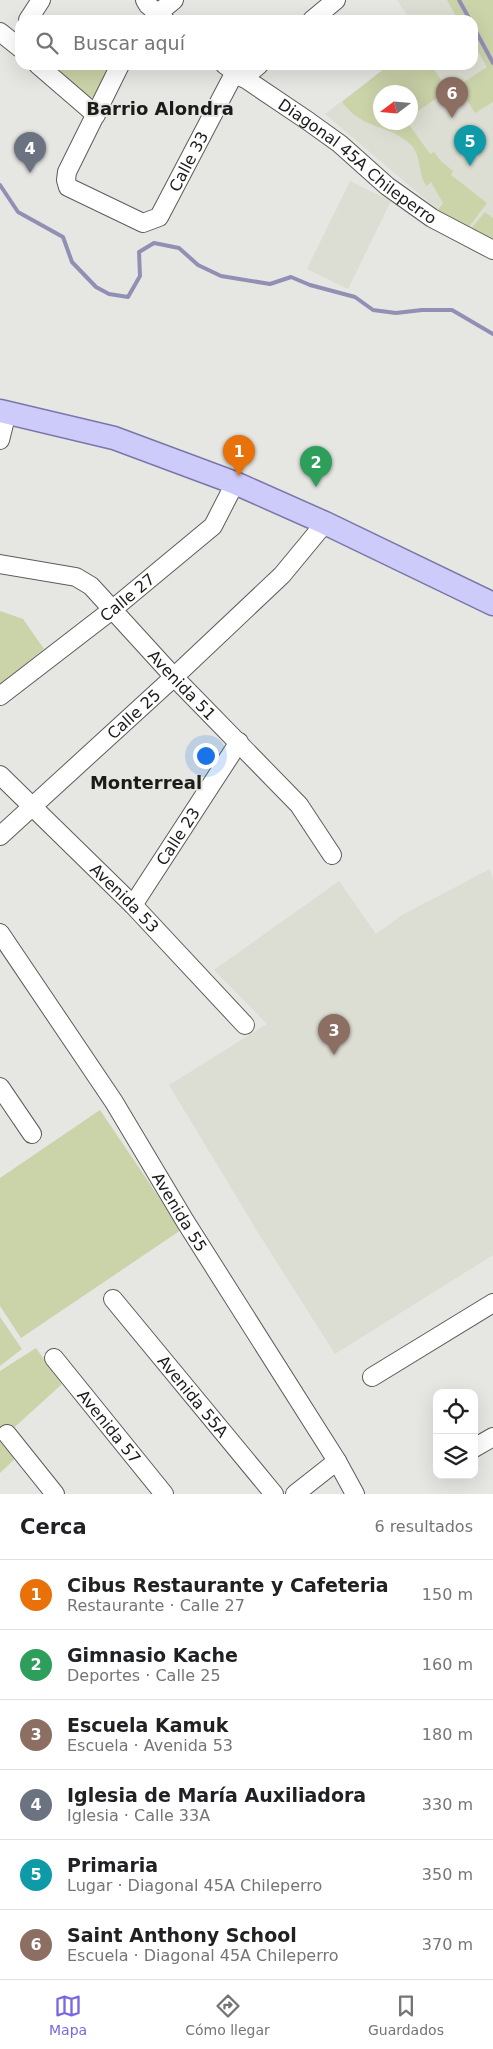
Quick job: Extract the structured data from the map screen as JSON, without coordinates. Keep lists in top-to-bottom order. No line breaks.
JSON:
{"streets":{"street":["Diagonal 45A Chileperro","Calle 33","Calle 27","Avenida 51","Calle 25","Calle 23","Avenida 53","Avenida 55","Avenida 55A","Avenida 57"]},"crossings":[["Diagonal 45A Chileperro","Calle 33"],["Calle 27","Avenida 51"],["Avenida 51","Calle 25"],["Avenida 51","Calle 23"],["Calle 25","Avenida 53"],["Calle 23","Avenida 53"]],"districts":["Barrio Alondra","Monterreal"],"north":"left","page":{"search":"Buscar aquí","pins":["6","5","4","1","2","3"],"heading":["Cerca","6 resultados"],"list":[{"mark":"1","name":"Cibus Restaurante y Cafeteria","note":"Restaurante · Calle 27","value":"150 m"},{"mark":"2","name":"Gimnasio Kache","note":"Deportes · Calle 25","value":"160 m"},{"mark":"3","name":"Escuela Kamuk","note":"Escuela · Avenida 53","value":"180 m"},{"mark":"4","name":"Iglesia de María Auxiliadora","note":"Iglesia · Calle 33A","value":"330 m"},{"mark":"5","name":"Primaria","note":"Lugar · Diagonal 45A Chileperro","value":"350 m"},{"mark":"6","name":"Saint Anthony School","note":"Escuela · Diagonal 45A Chileperro","value":"370 m"}],"nav":["Mapa","Cómo llegar","Guardados"]}}
